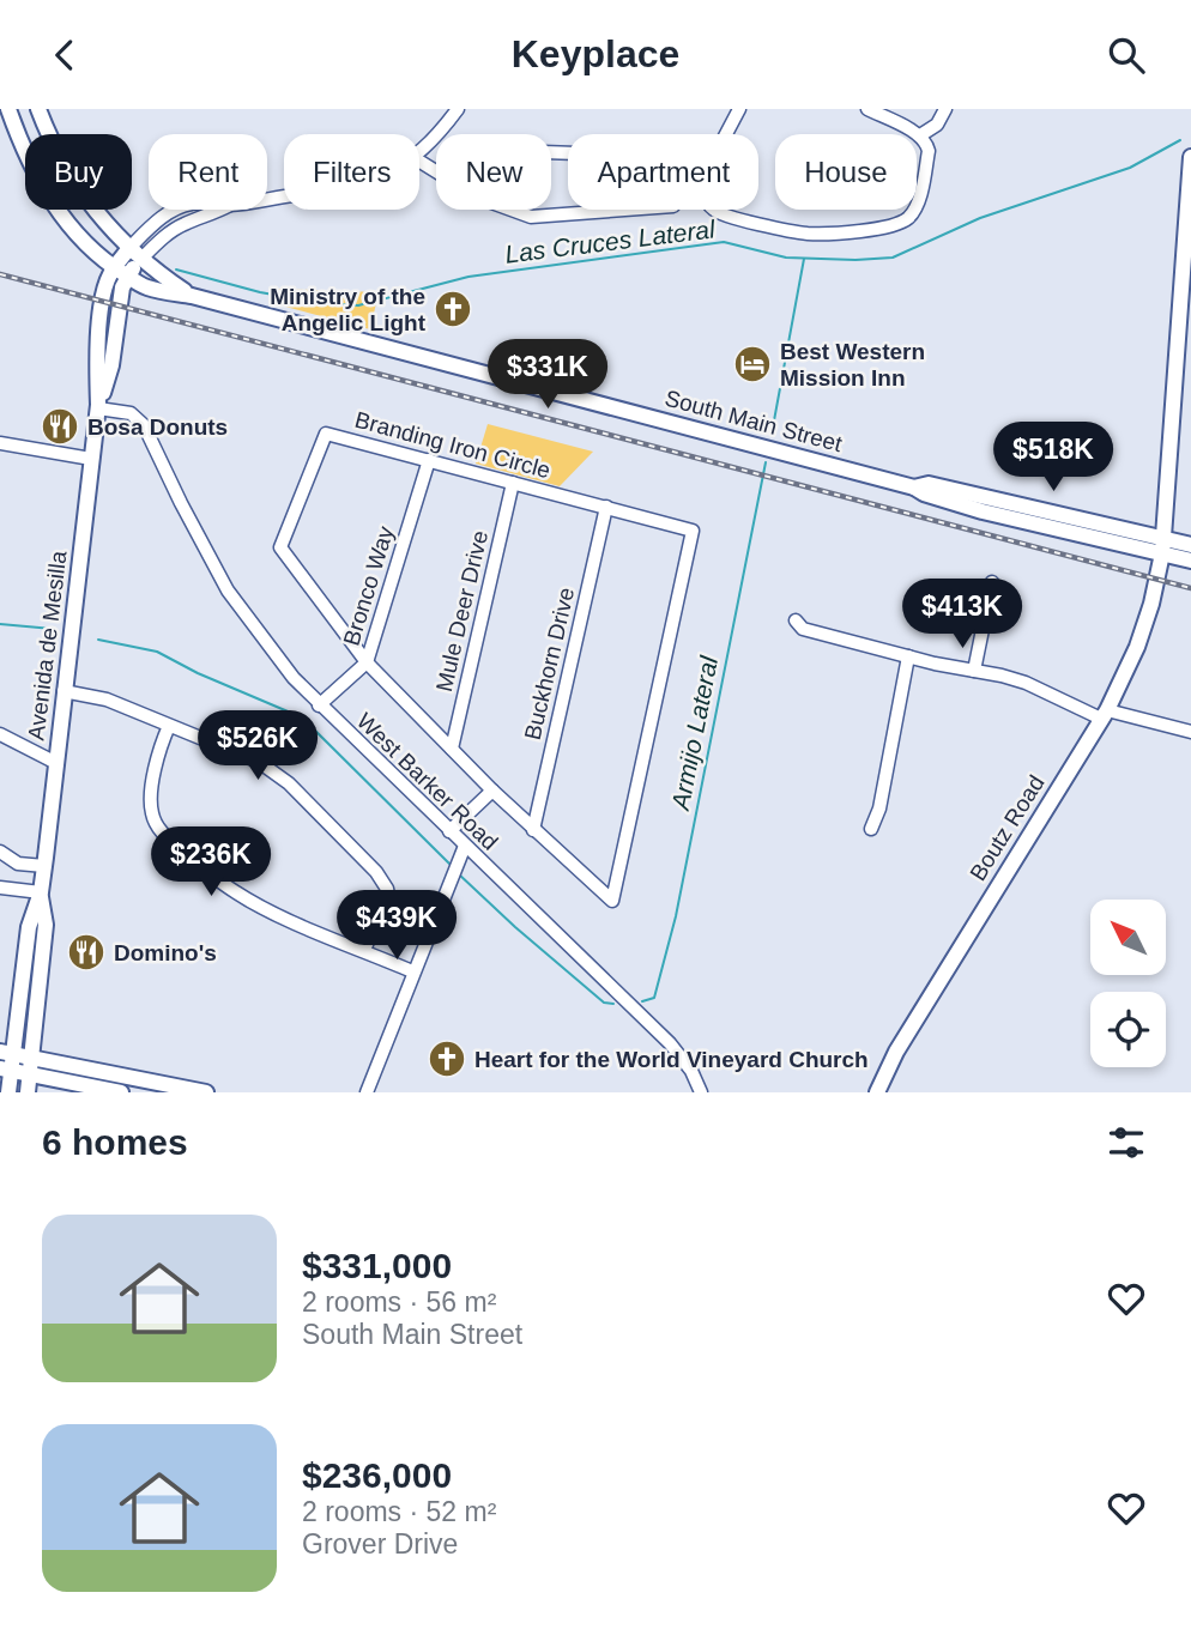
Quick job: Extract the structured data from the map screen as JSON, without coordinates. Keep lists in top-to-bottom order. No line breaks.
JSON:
{"streets":{"main road":["South Main Street","Avenida de Mesilla","Boutz Road"],"street":["Branding Iron Circle","Bronco Way","Mule Deer Drive","Buckhorn Drive","West Barker Road"]},"crossings":[["South Main Street","Avenida de Mesilla"],["South Main Street","Boutz Road"],["Branding Iron Circle","Bronco Way"],["Branding Iron Circle","Mule Deer Drive"],["Branding Iron Circle","Buckhorn Drive"],["Bronco Way","West Barker Road"],["Avenida de Mesilla","West Barker Road"]],"water":["Las Cruces Lateral","Armijo Lateral"],"places":{"church":["Ministry of the Angelic Light","Heart for the World Vineyard Church"],"hotel":["Best Western Mission Inn"],"restaurant":["Bosa Donuts","Domino's"]},"north":"top left","page":{"header":"Keyplace","chip":["Buy","Rent","Filters","New","Apartment","House"],"price":["$331K","$518K","$413K","$526K","$236K","$439K"],"heading":"6 homes","list":[{"name":"$331,000","note":"2 rooms · 56 m² · South Main Street"},{"name":"$236,000","note":"2 rooms · 52 m² · Grover Drive"}]}}
